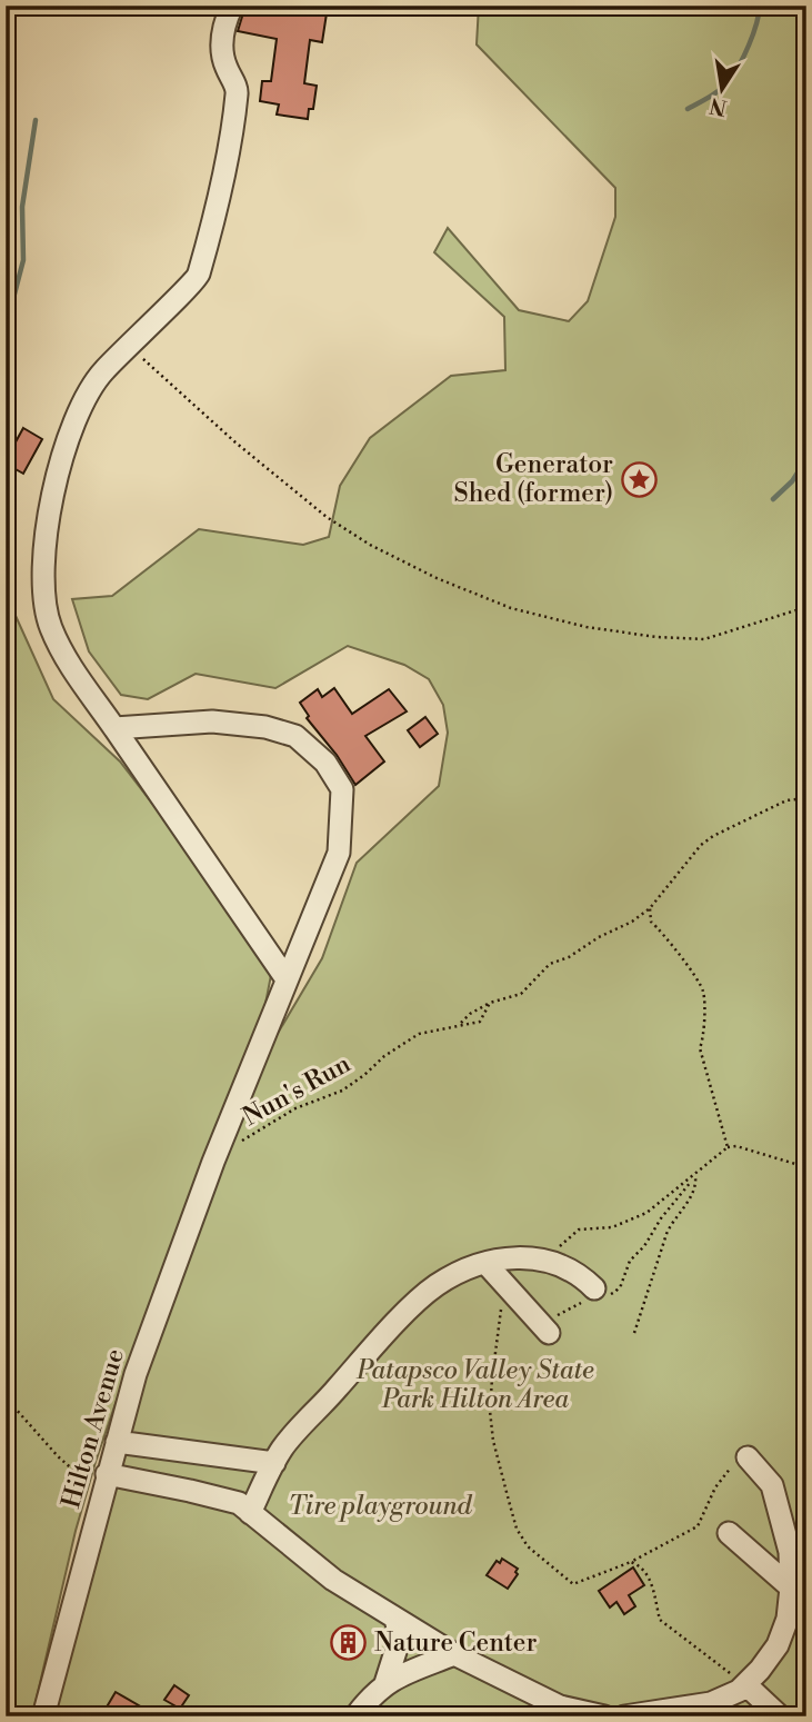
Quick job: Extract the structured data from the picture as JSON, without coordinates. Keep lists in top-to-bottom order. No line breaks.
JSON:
{"streets":{"street":["Hilton Avenue"],"path":["Nun's Run"]},"crossings":[["Nun's Run","Hilton Avenue"]],"parks":["Patapsco Valley State Park Hilton Area","Tire playground"],"places":{"place":["Generator Shed (former)"],"building":["Nature Center"]},"north":"bottom"}
